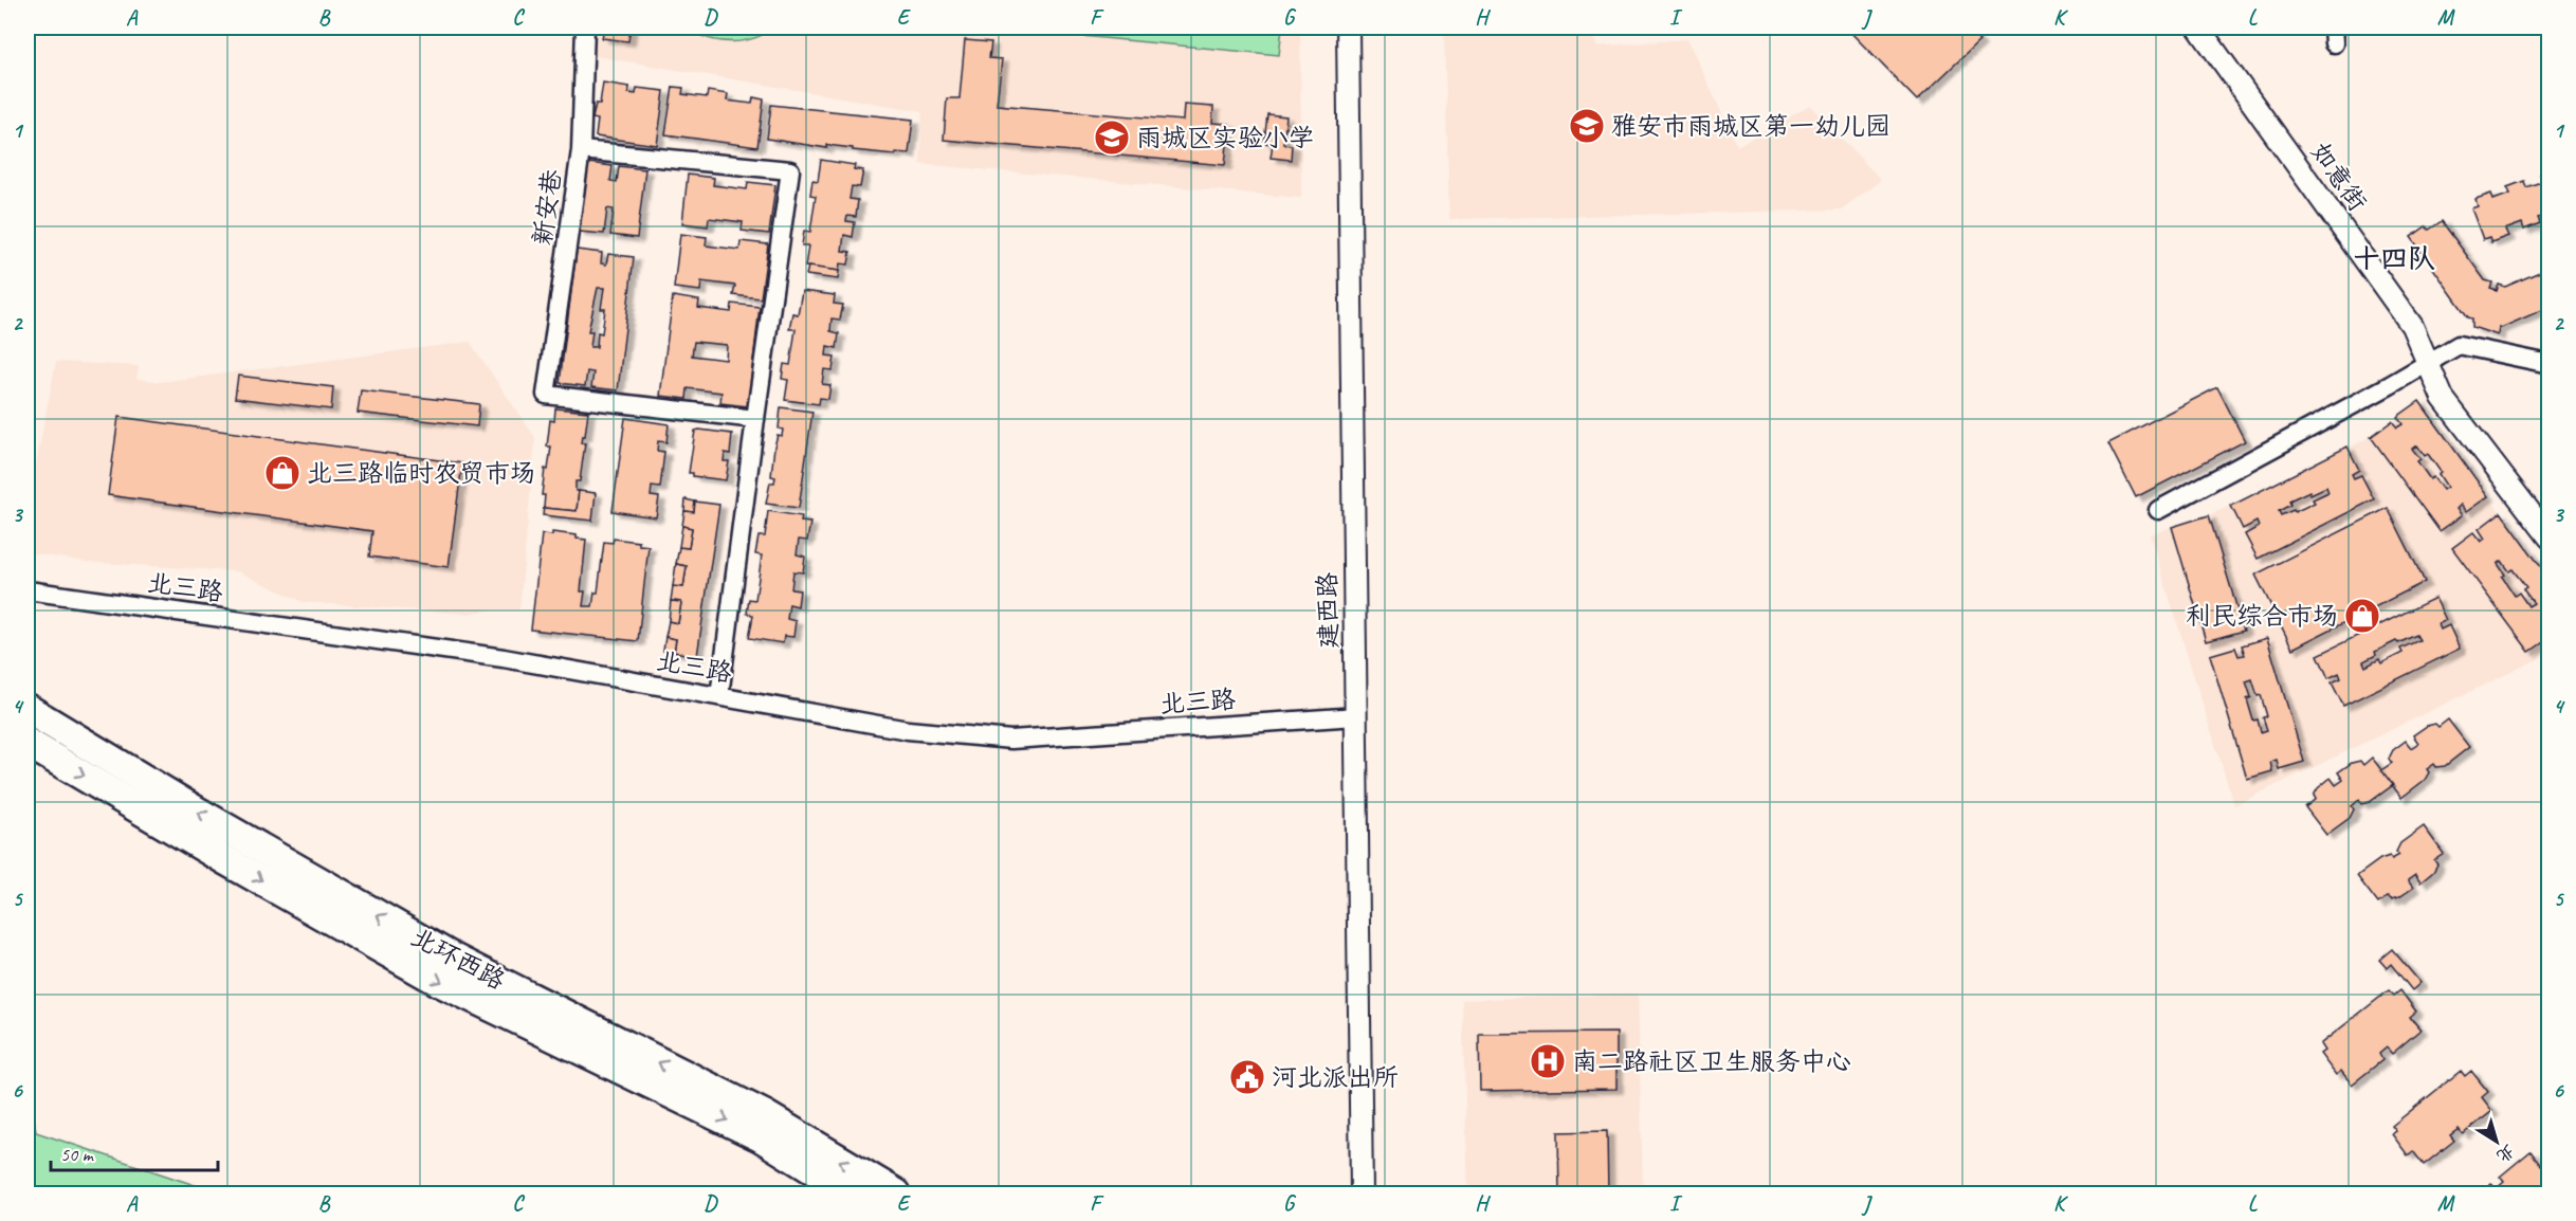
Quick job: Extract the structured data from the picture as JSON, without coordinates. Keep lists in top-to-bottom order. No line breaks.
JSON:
{"streets":{"highway":["北环西路"],"street":["如意街","新安巷","北三路","建西路"]},"crossings":[["北三路","建西路"]],"districts":["十四队"],"places":{"school or university":["雅安市雨城区第一幼儿园","雨城区实验小学"],"shop":["北三路临时农贸市场","利民综合市场"],"hospital":["南二路社区卫生服务中心"],"public building":["河北派出所"]},"scale_bar":"50 m","north":"bottom right","grid":{"columns":["A","B","C","D","E","F","G","H","I","J","K","L","M"],"rows":["1","2","3","4","5","6"]}}
